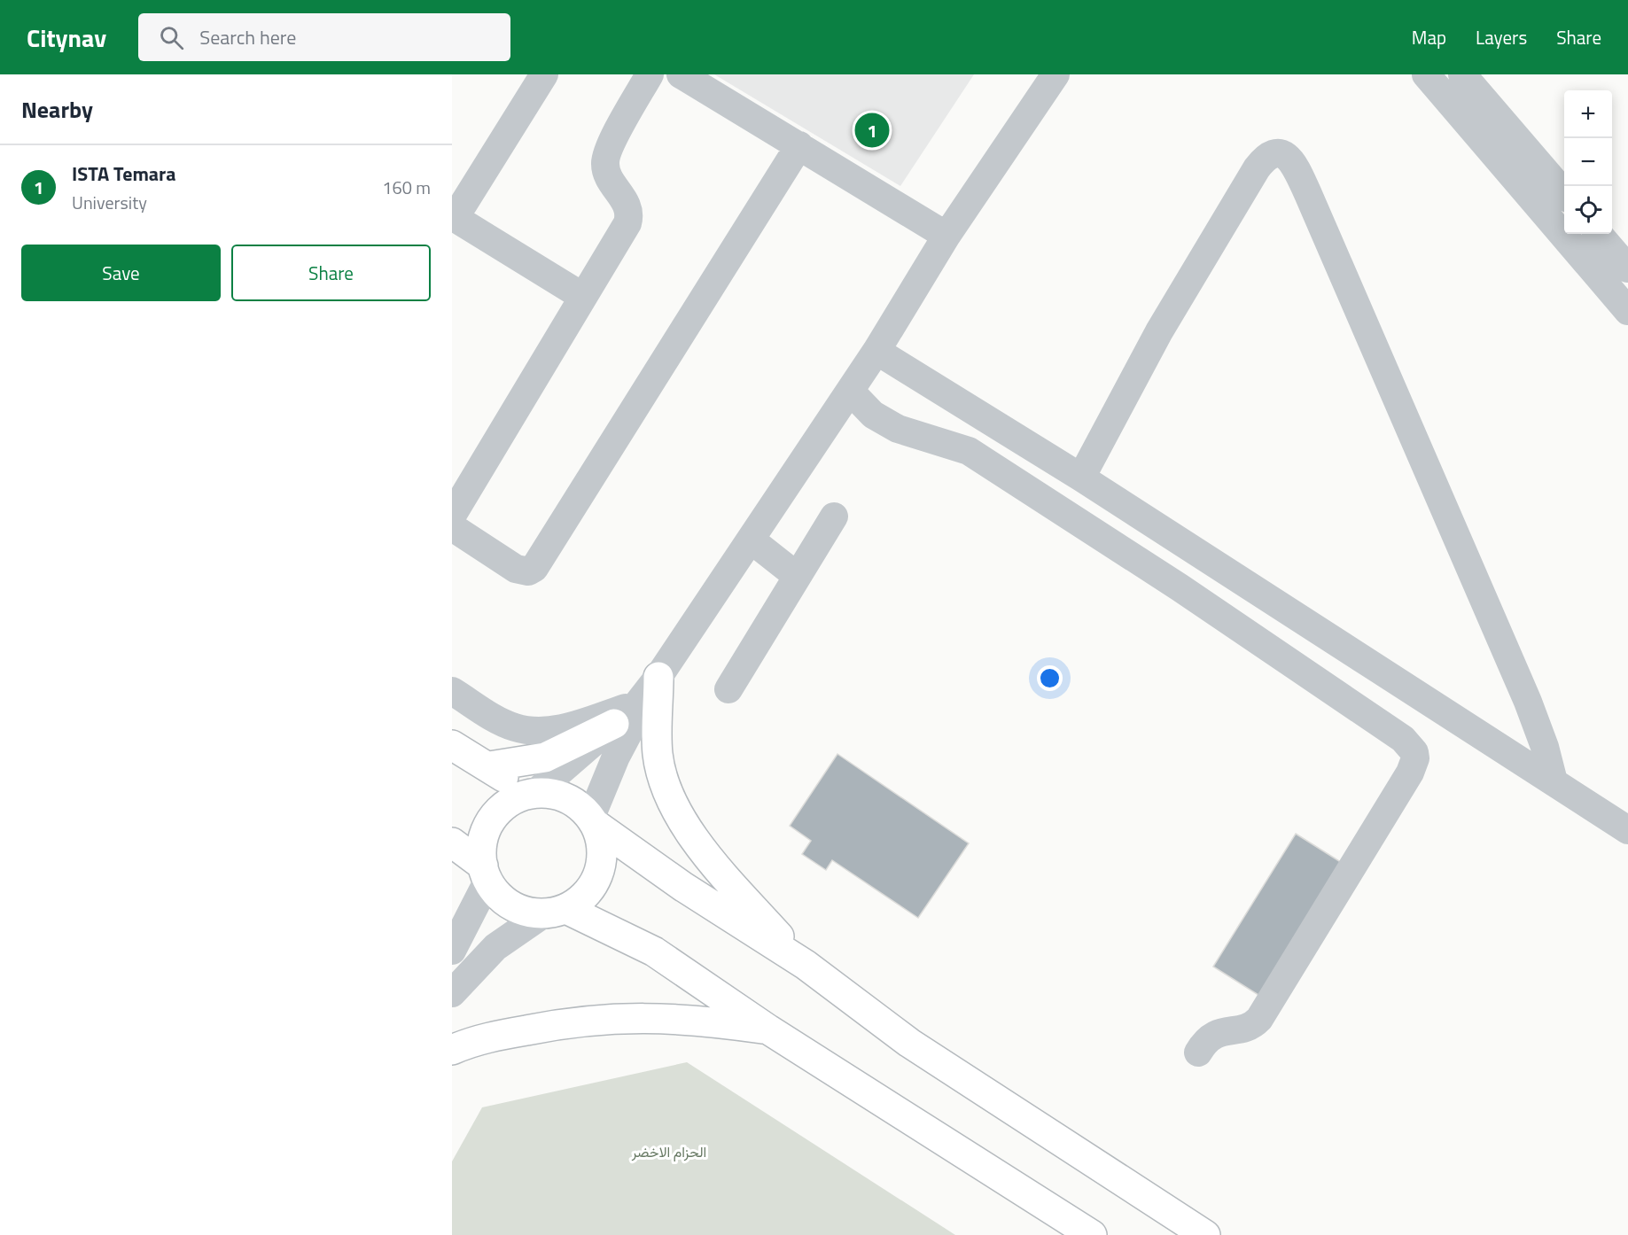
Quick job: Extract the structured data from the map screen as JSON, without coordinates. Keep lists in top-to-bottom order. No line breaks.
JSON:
{"parks":["الحزام الاخضر"],"page":{"header":"Citynav","search":"Search here","nav":["Map","Layers","Share"],"heading":"Nearby","map_buttons":["+","−"],"pins":"1","list":[{"mark":"1","name":"ISTA Temara","note":"University","value":"160 m"}],"buttons":["Save","Share"]}}
